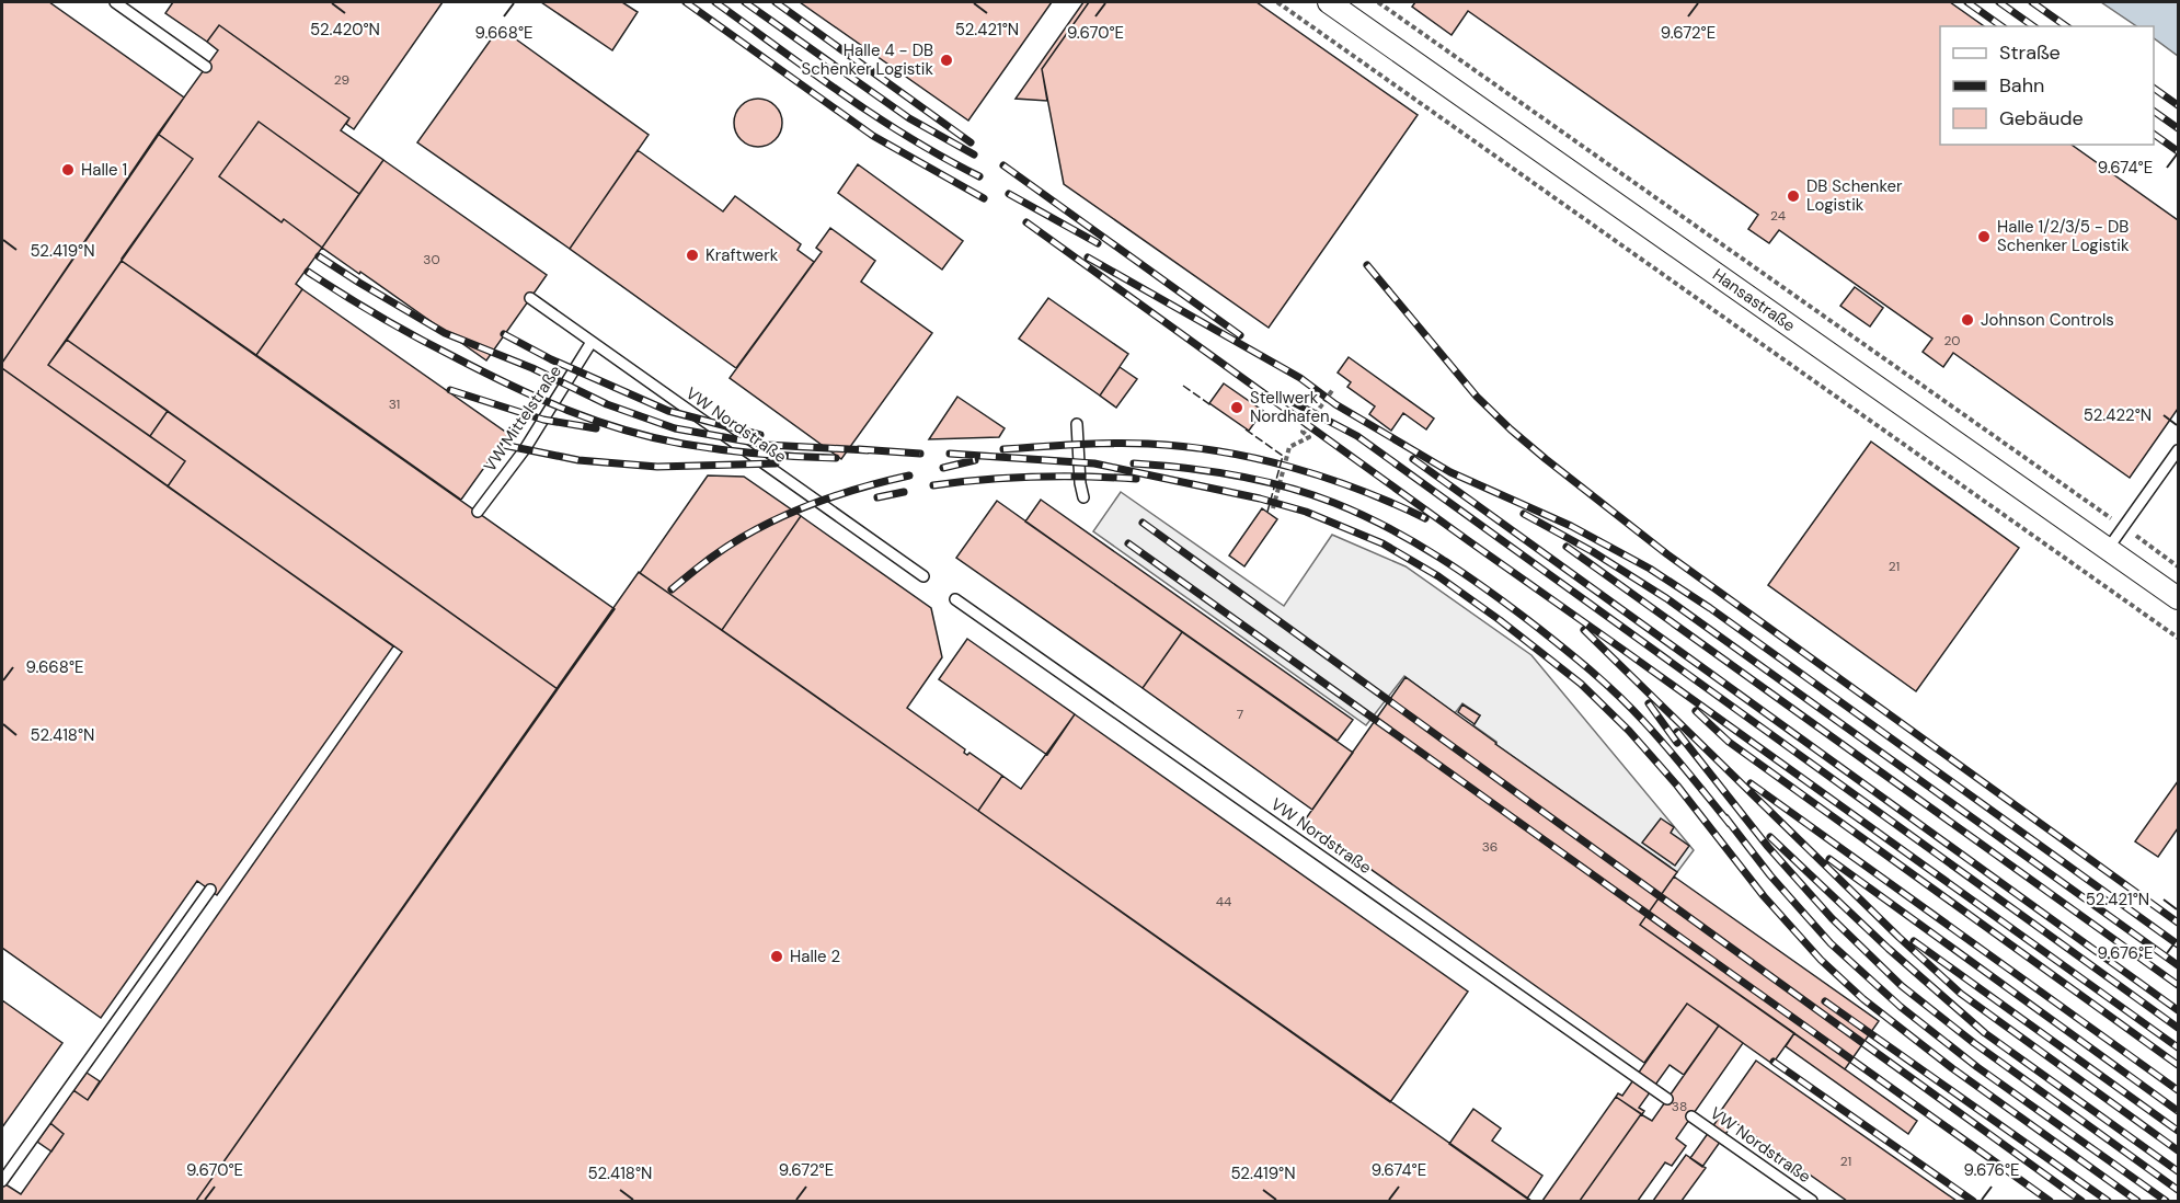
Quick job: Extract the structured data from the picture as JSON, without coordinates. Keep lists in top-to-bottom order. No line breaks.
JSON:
{"streets":{"street":["Hansastraße"],"lane":["VW Mittelstraße","VW Nordstraße"]},"crossings":[["VW Mittelstraße","VW Nordstraße"]],"places":["Halle 4 - DB Schenker Logistik","Halle 1","DB Schenker Logistik","Halle 1/2/3/5 - DB Schenker Logistik","Kraftwerk","Johnson Controls","Stellwerk Nordhafen","Halle 2"],"house_numbers":["29","24","30","20","31","21","7","36","44","38","21"],"legend":["Straße","Bahn","Gebäude"],"coordinates":["52.420°N","52.421°N","9.668°E","9.670°E","9.672°E","9.674°E","52.419°N","52.422°N","52.418°N","9.676°E"]}
